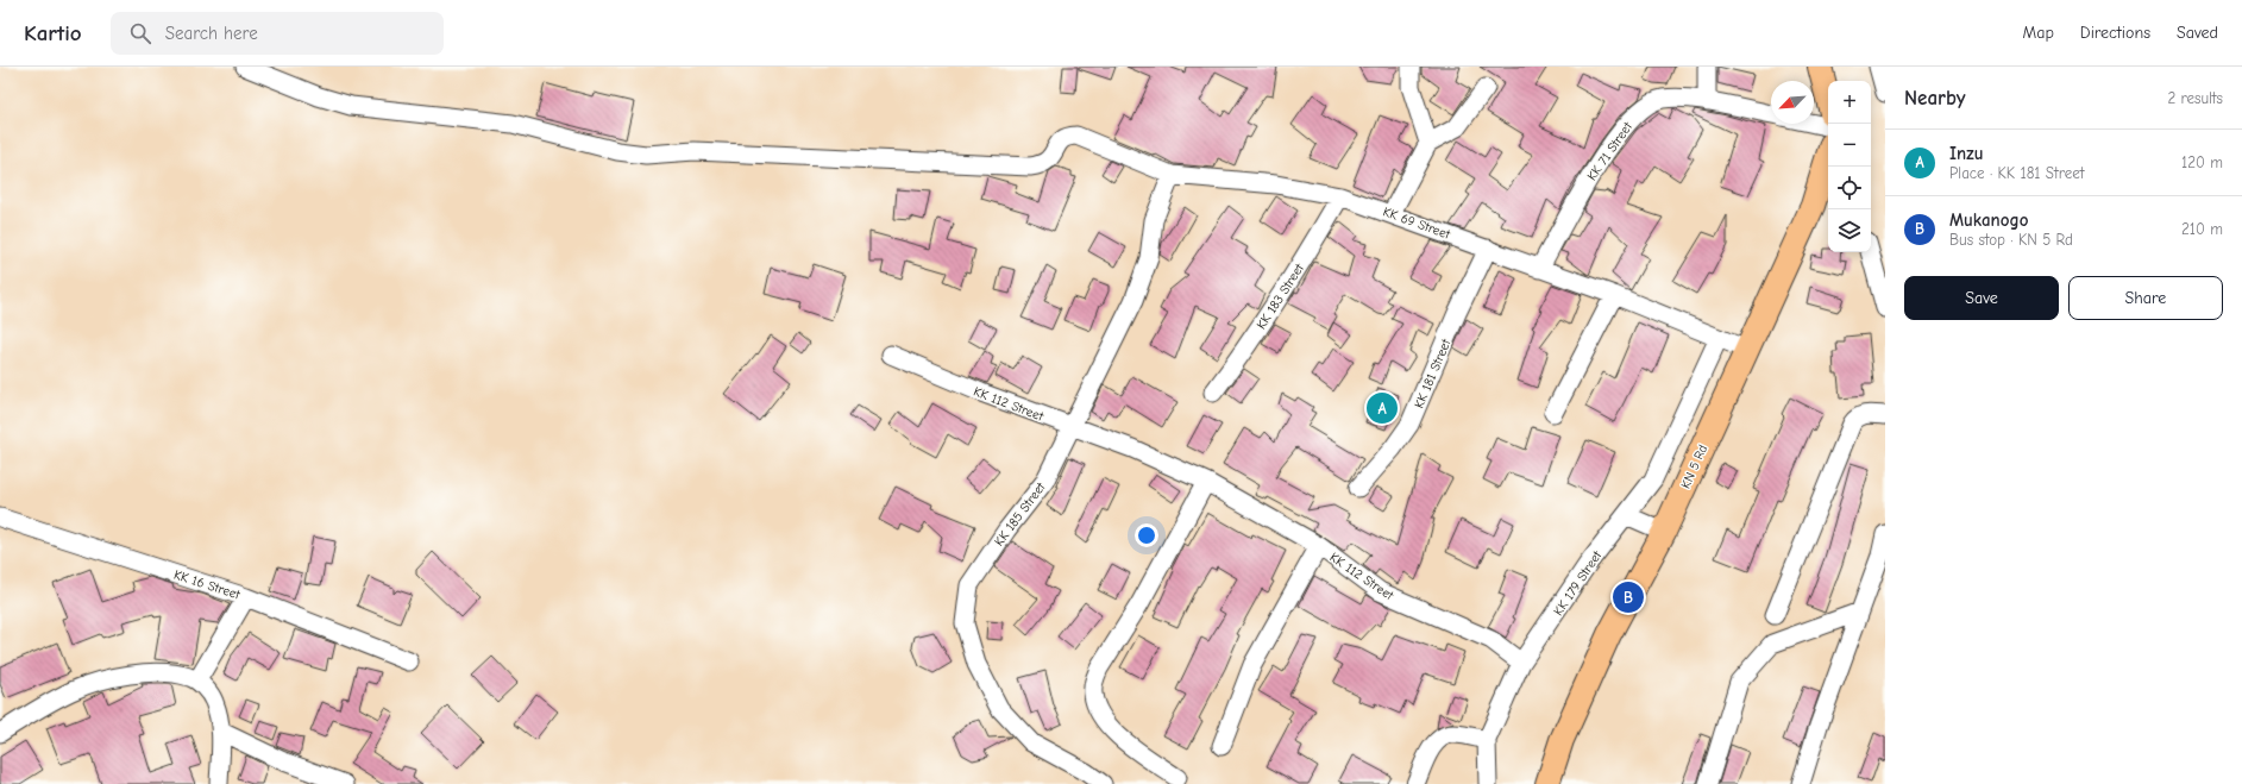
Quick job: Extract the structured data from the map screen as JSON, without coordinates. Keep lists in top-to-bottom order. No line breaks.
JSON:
{"streets":{"main road":["KN 5 Rd"],"street":["KK 71 Street","KK 69 Street","KK 183 Street","KK 181 Street","KK 112 Street","KK 185 Street","KK 179 Street","KK 16 Street"]},"crossings":[["KK 71 Street","KK 69 Street"],["KK 69 Street","KK 183 Street"],["KK 69 Street","KK 181 Street"],["KK 69 Street","KN 5 Rd"],["KK 69 Street","KK 185 Street"],["KK 69 Street","KK 179 Street"],["KK 112 Street","KK 185 Street"],["KK 112 Street","KK 179 Street"]],"north":"bottom left","page":{"header":"Kartio","search":"Search here","nav":["Map","Directions","Saved"],"heading":["Nearby","2 results"],"map_buttons":["+","−"],"list":[{"mark":"A","name":"Inzu","note":"Place · KK 181 Street","value":"120 m"},{"mark":"B","name":"Mukanogo","note":"Bus stop · KN 5 Rd","value":"210 m"}],"buttons":["Save","Share"],"pins":["A","B"]}}
